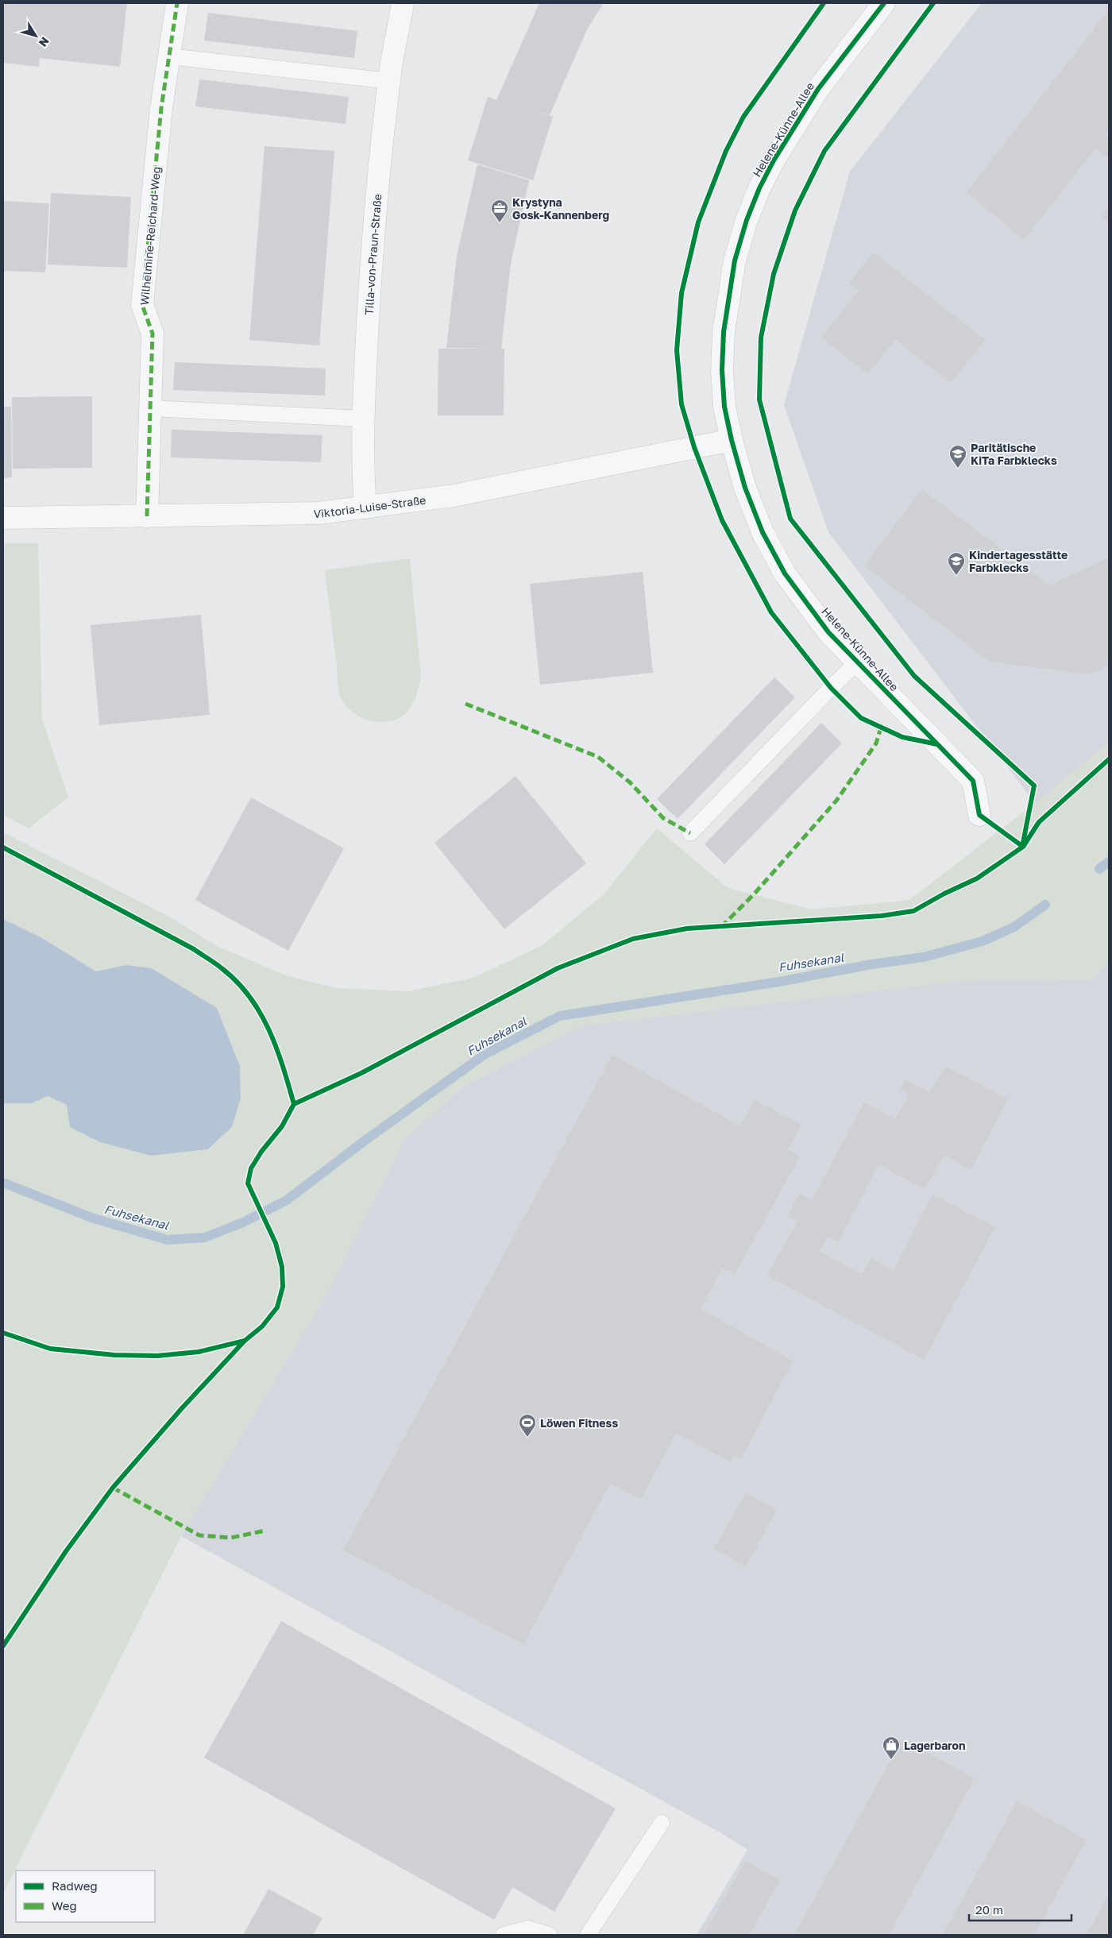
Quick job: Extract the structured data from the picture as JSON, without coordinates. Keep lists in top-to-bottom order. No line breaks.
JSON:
{"streets":{"street":["Helene-Künne-Allee","Wilhelmine-Reichard-Weg","Tilla-von-Praun-Straße","Viktoria-Luise-Straße"]},"crossings":[["Helene-Künne-Allee","Viktoria-Luise-Straße"],["Wilhelmine-Reichard-Weg","Viktoria-Luise-Straße"],["Tilla-von-Praun-Straße","Viktoria-Luise-Straße"]],"water":["Fuhsekanal"],"places":{"office":["Krystyna Gosk-Kannenberg"],"school or university":["Paritätische KiTa Farbklecks","Kindertagesstätte Farbklecks"],"sports":["Löwen Fitness"],"shop":["Lagerbaron"]},"legend":["Radweg","Weg"],"scale_bar":"20 m","north":"bottom right"}
